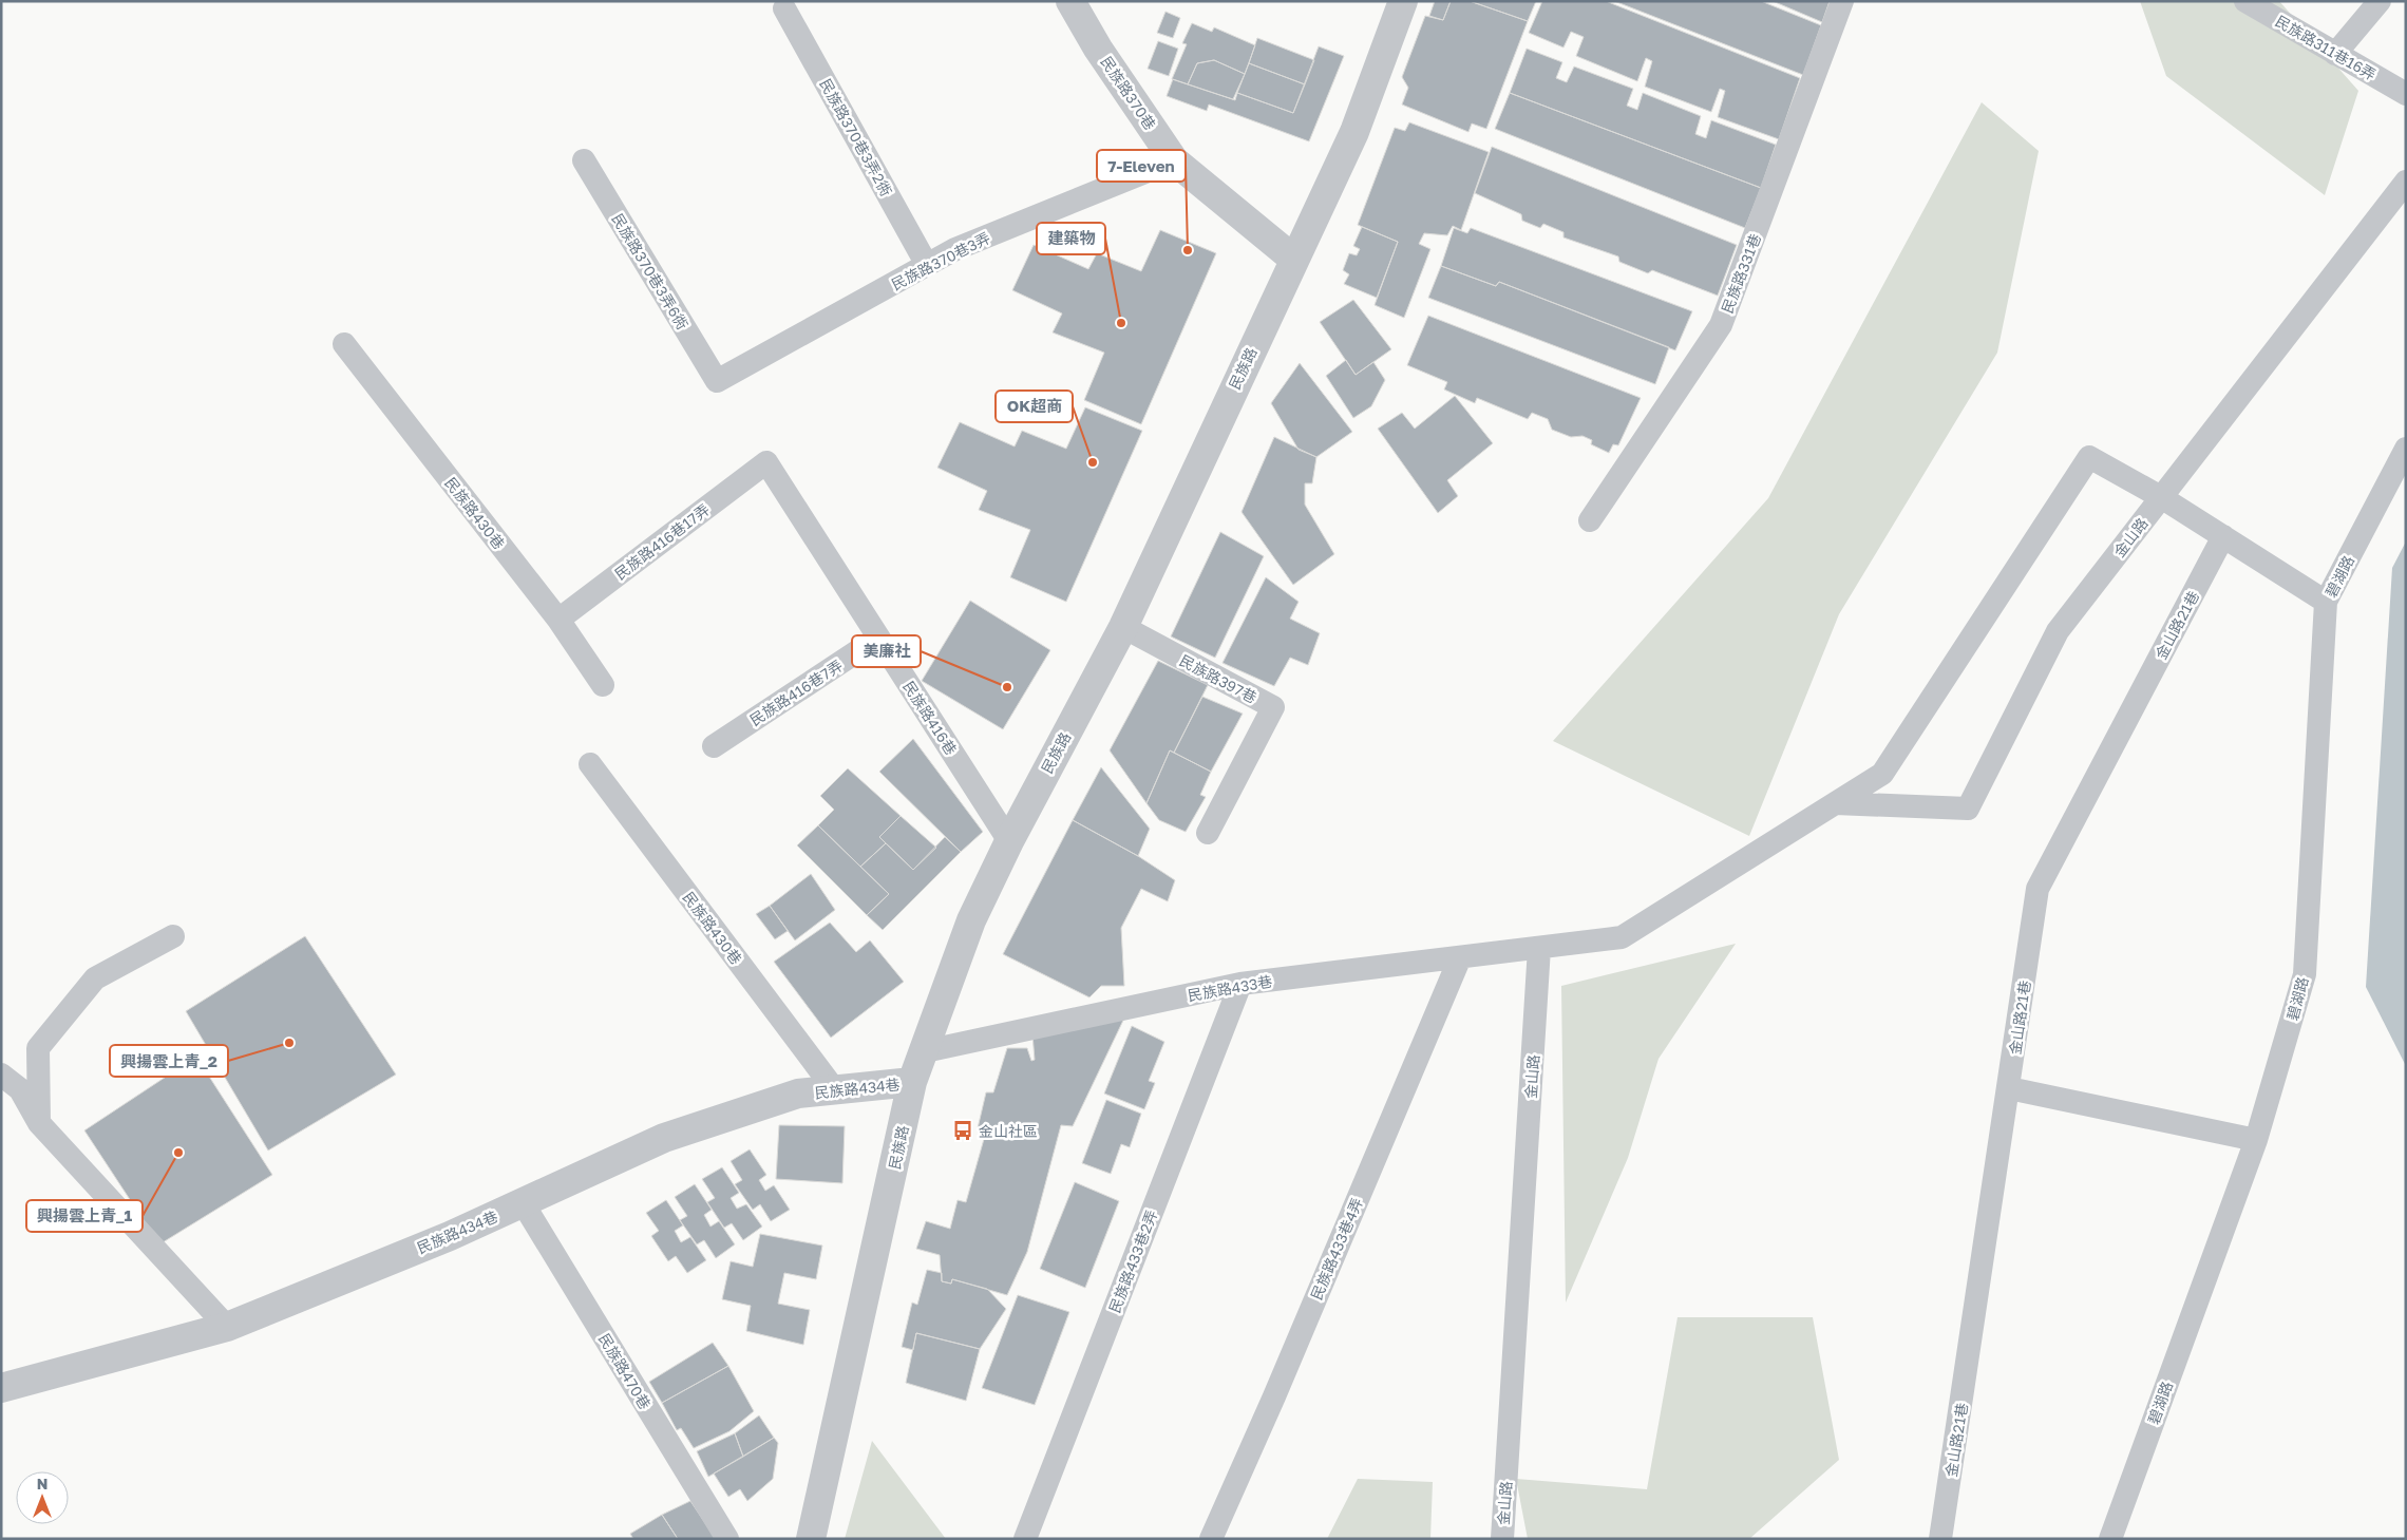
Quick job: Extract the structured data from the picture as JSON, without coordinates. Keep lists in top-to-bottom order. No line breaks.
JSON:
{"streets":{"street":["民族路370巷","民族路","民族路434巷"],"lane":["民族路311巷16弄","民族路370巷3弄2衖","民族路370巷3弄","民族路370巷3弄6衖","民族路331巷","民族路430巷","金山路","民族路416巷17弄","碧湖路","金山路21巷","民族路397巷","民族路416巷7弄","民族路416巷","民族路433巷","民族路433巷4弄","民族路433巷2弄","民族路470巷"]},"crossings":[["民族路370巷","民族路370巷3弄"],["民族路370巷","民族路"],["民族路370巷3弄2衖","民族路370巷3弄"],["民族路370巷3弄","民族路370巷3弄6衖"],["民族路","民族路397巷"],["民族路","民族路416巷"],["民族路","民族路433巷"],["民族路","民族路434巷"],["民族路430巷","民族路416巷17弄"],["民族路430巷","民族路434巷"],["金山路","民族路433巷"],["民族路416巷17弄","民族路416巷"],["民族路416巷7弄","民族路416巷"],["民族路433巷","民族路433巷4弄"],["民族路433巷","民族路433巷2弄"],["民族路434巷","民族路470巷"]],"places":{"other":["7-Eleven","建築物","OK超商","美廉社","興揚雲上青_2","興揚雲上青_1"],"bus stop":["金山社區"]},"north":"top"}
